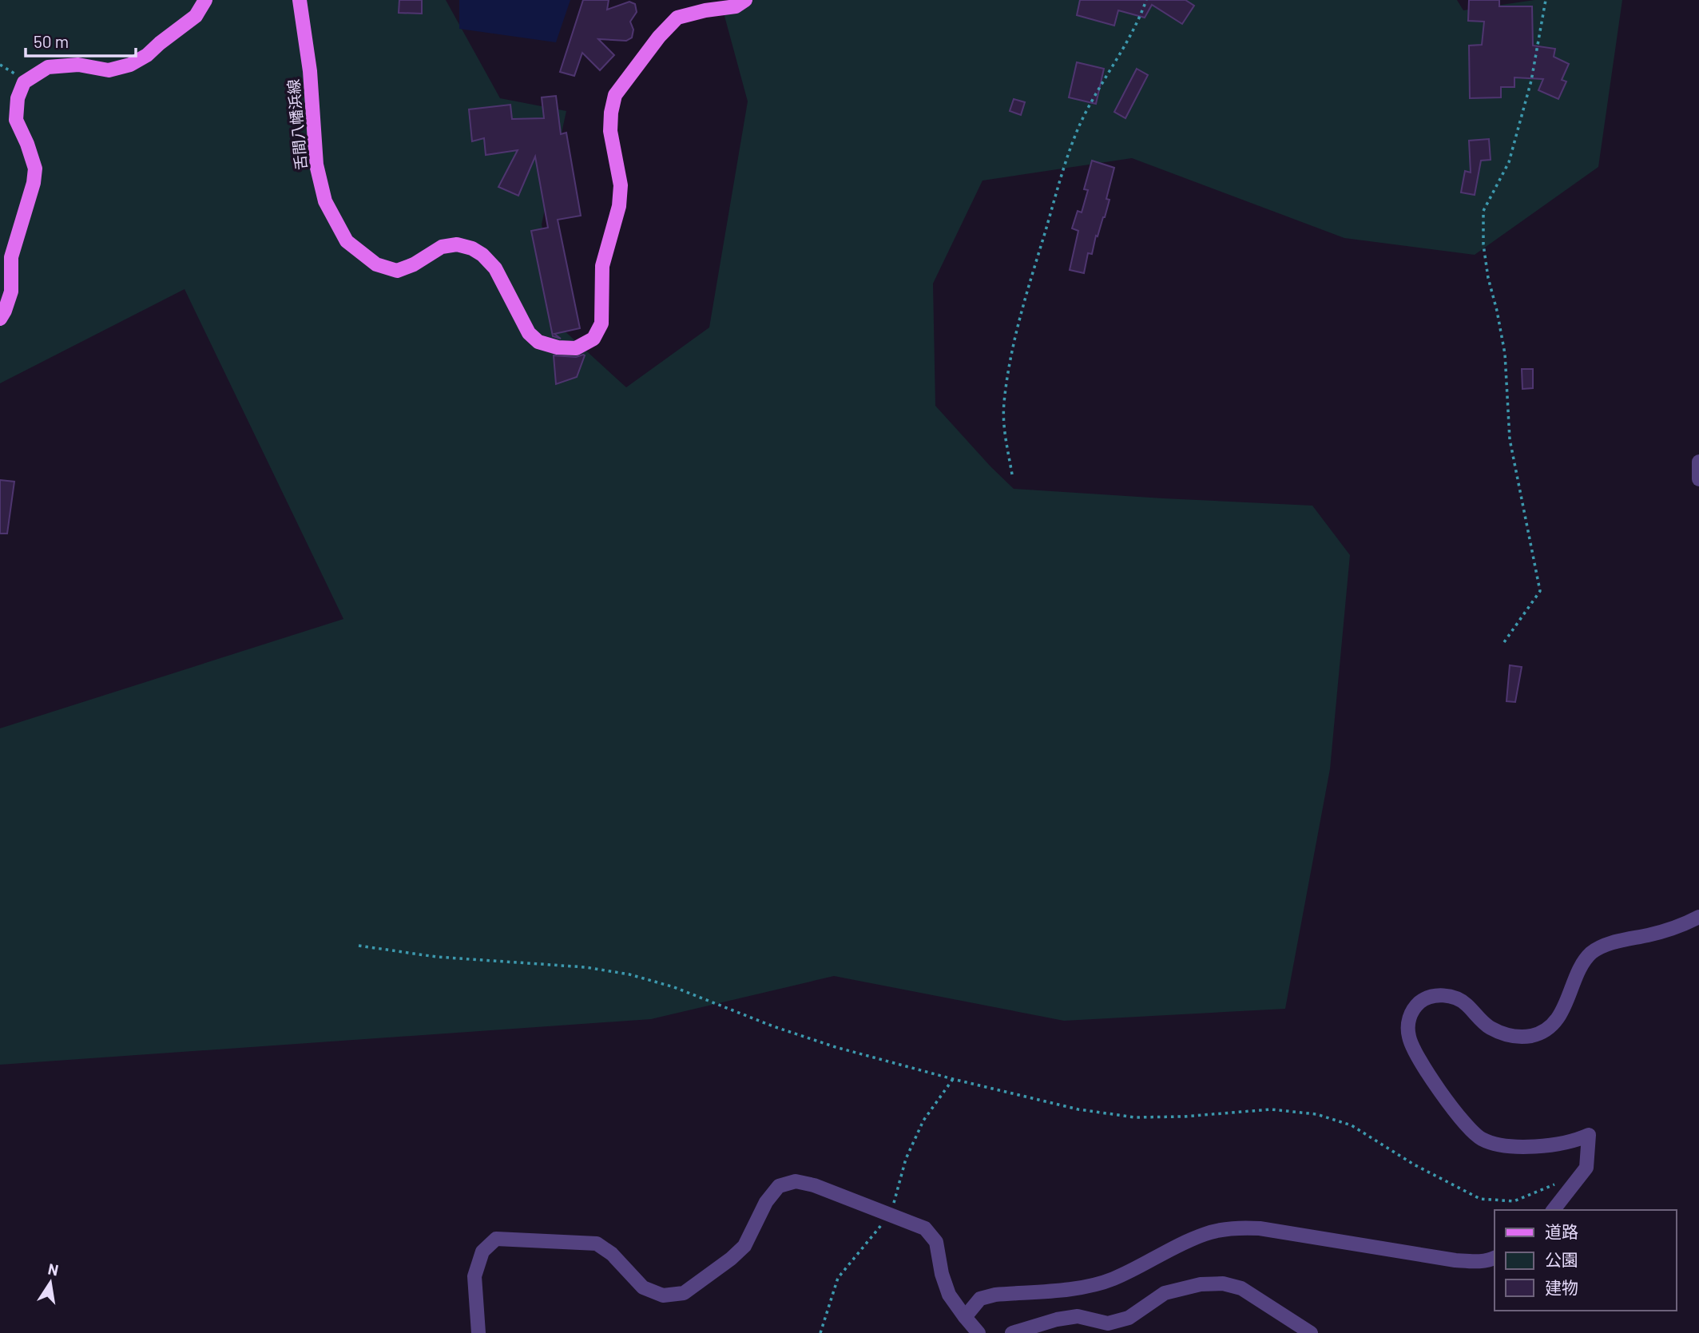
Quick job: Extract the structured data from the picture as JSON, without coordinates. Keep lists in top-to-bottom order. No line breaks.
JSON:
{"streets":{"main road":["舌間八幡浜線"]},"legend":["道路","公園","建物"],"scale_bar":"50 m","north":"top"}
